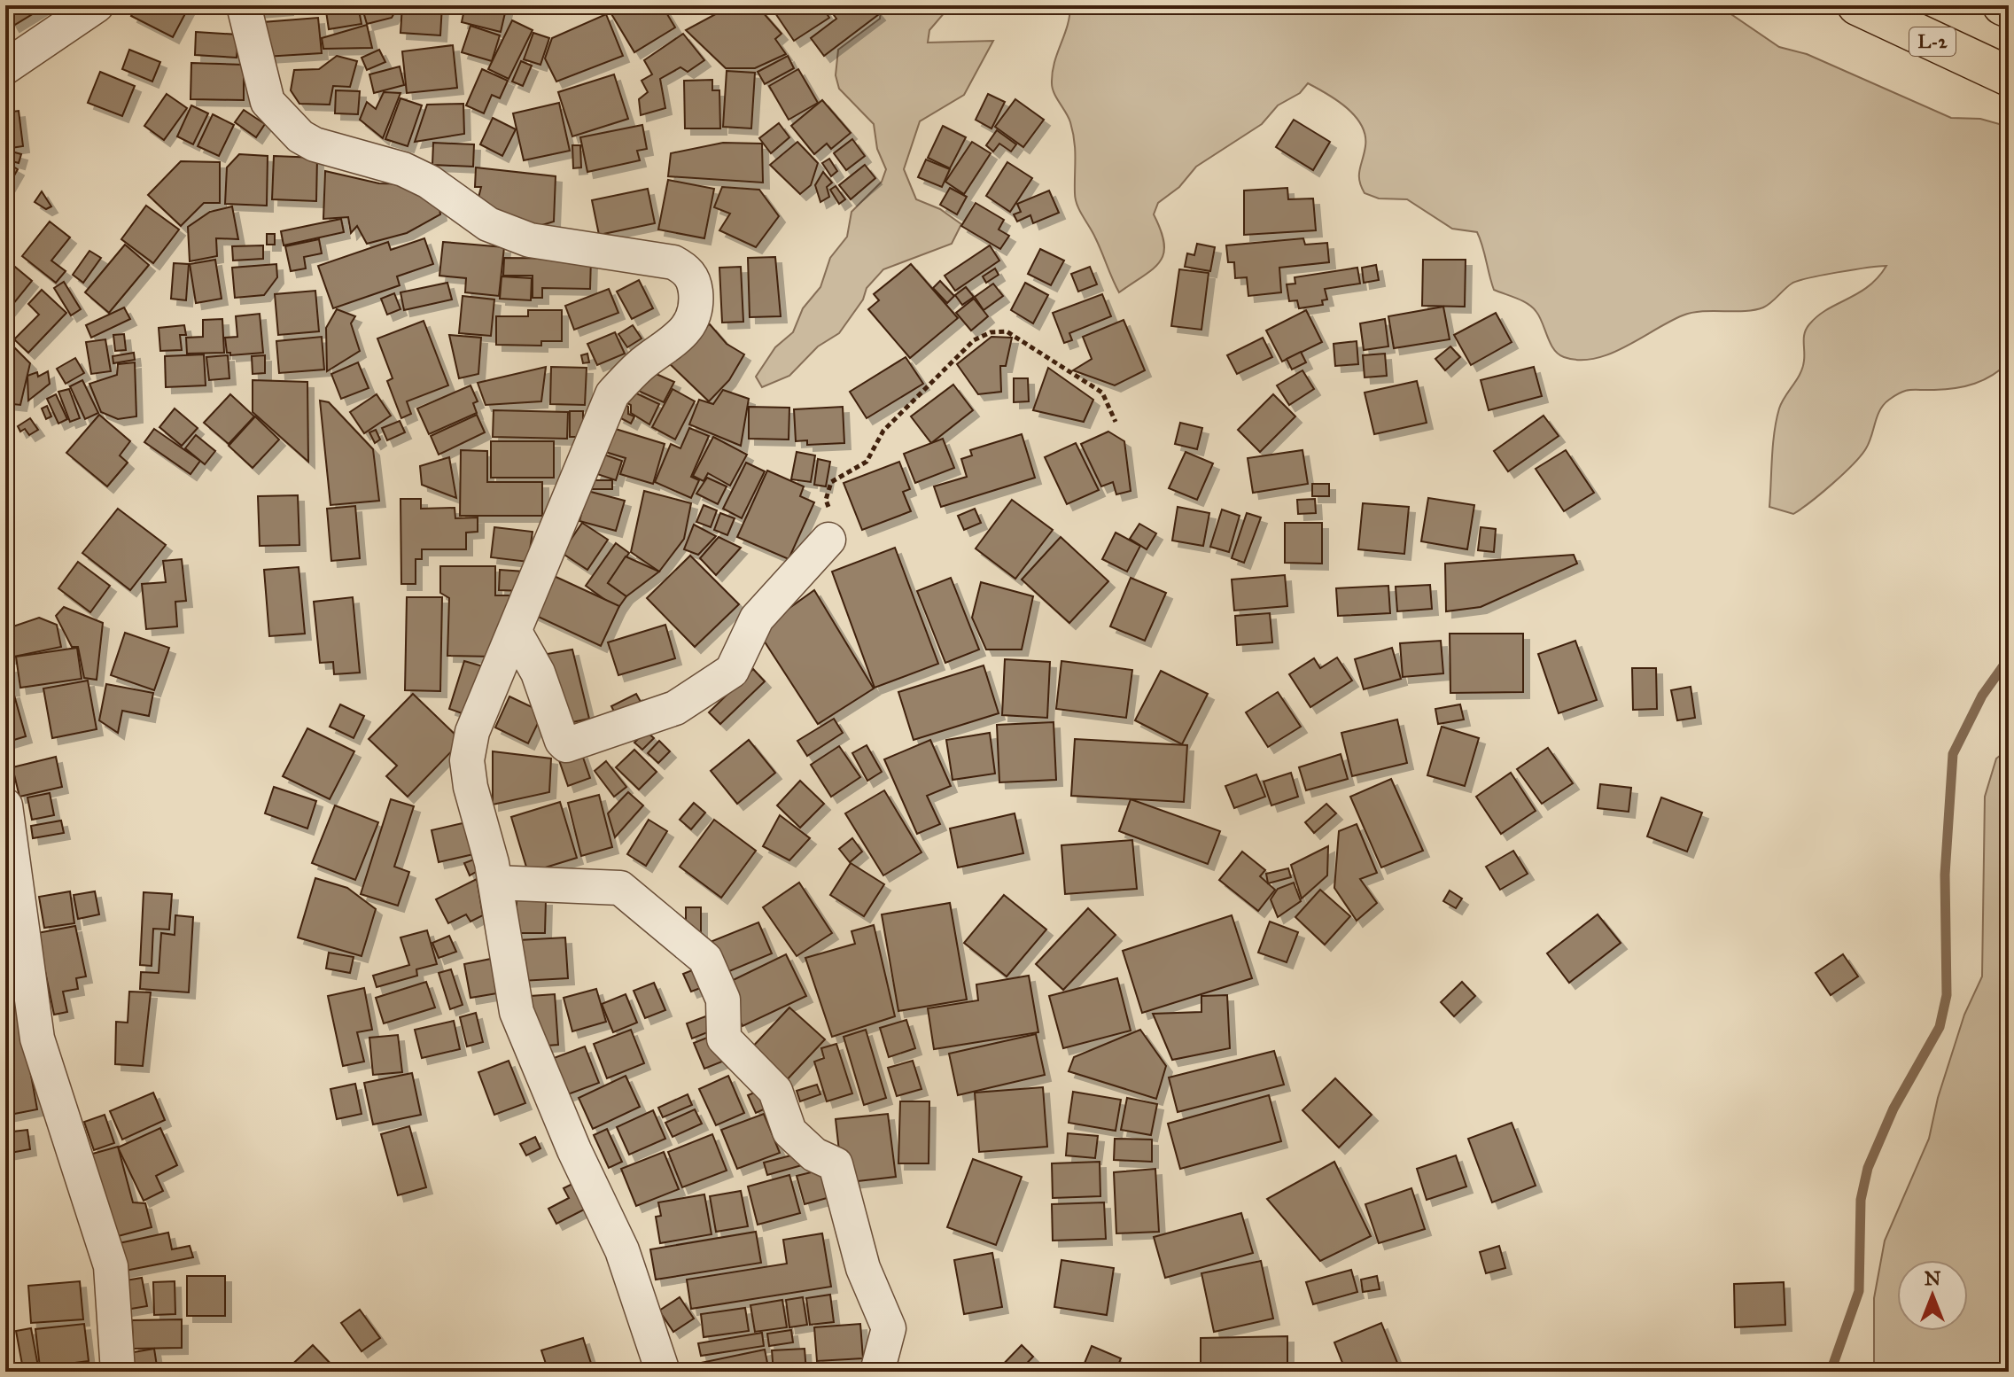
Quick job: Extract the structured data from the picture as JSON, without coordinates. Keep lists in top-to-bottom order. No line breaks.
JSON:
{"streets":{"main road":["L-2"]},"north":"top"}
